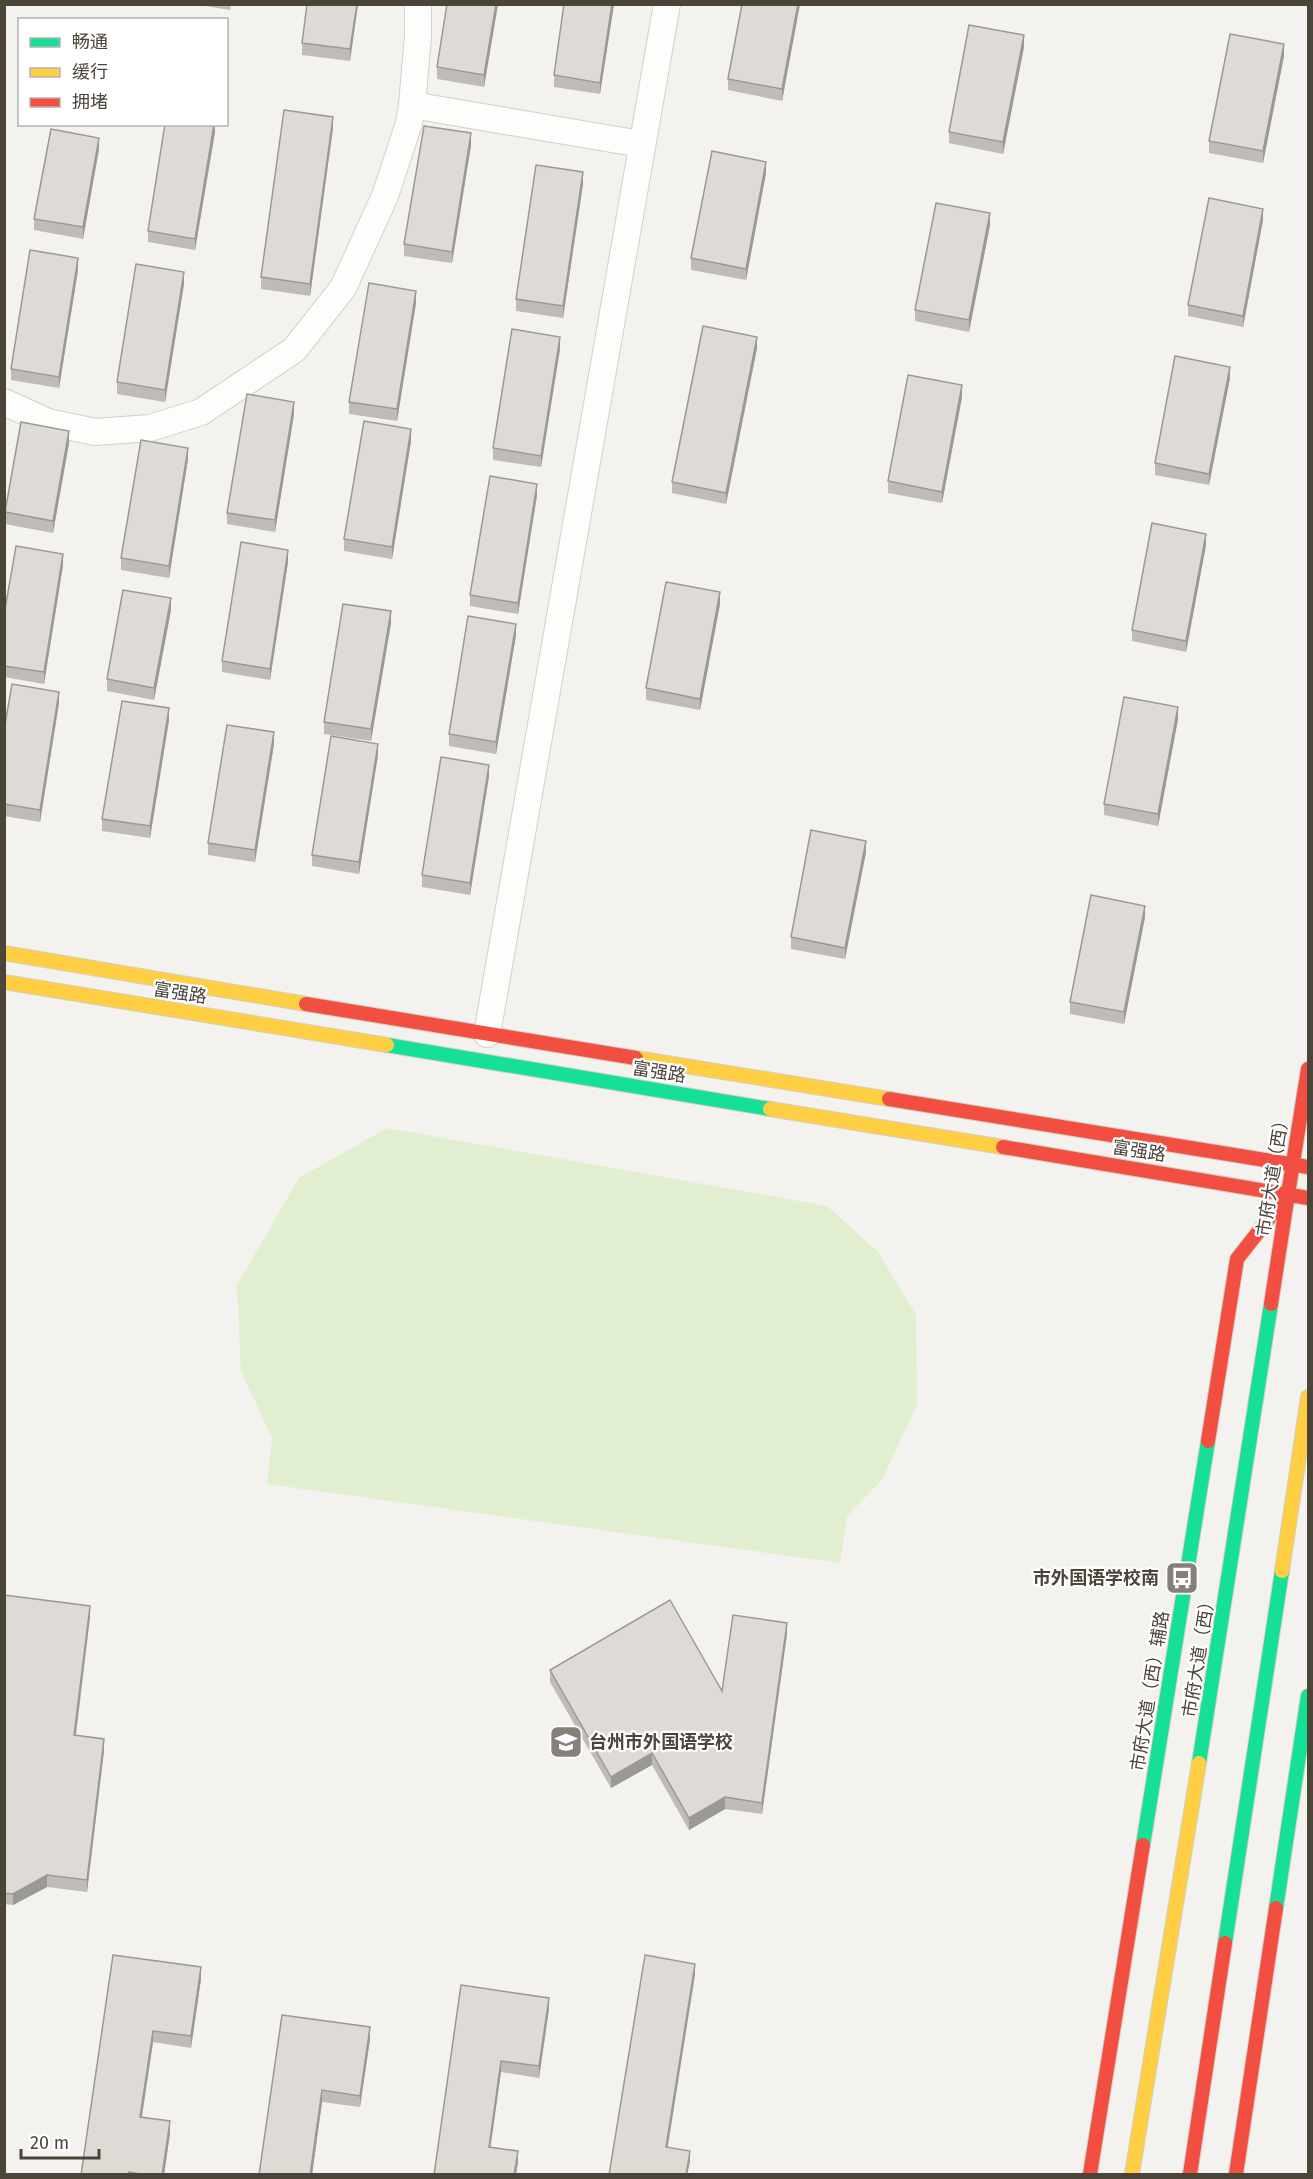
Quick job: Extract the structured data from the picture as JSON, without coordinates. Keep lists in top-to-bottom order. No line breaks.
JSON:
{"streets":{"main road":["富强路","市府大道（西）","市府大道（西）辅路"]},"crossings":[["富强路","市府大道（西）"],["富强路","市府大道（西）辅路"],["市府大道（西）","市府大道（西）辅路"]],"places":{"bus stop":["市外国语学校南"],"school or university":["台州市外国语学校"]},"legend":["畅通","缓行","拥堵"],"scale_bar":"20 m"}
